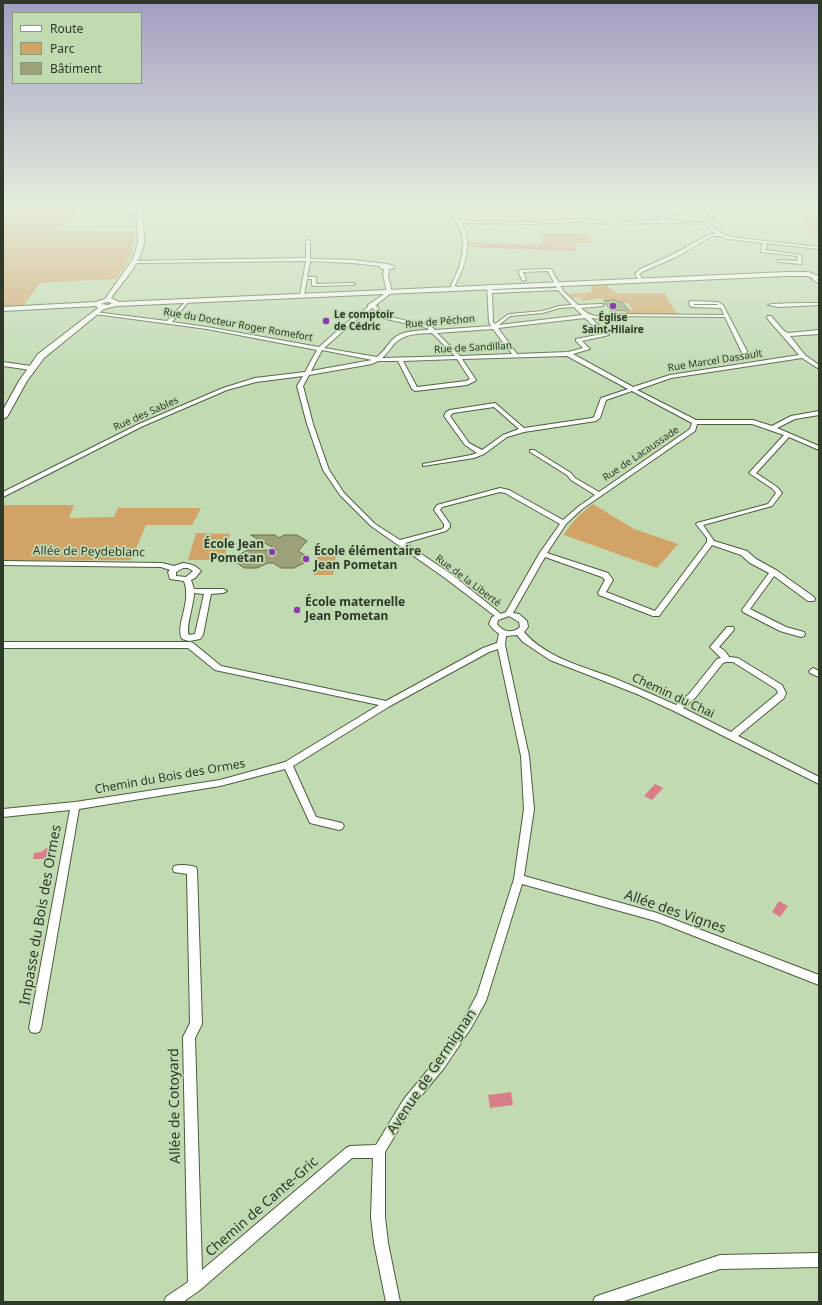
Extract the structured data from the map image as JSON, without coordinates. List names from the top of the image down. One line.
{"streets":{"street":["Rue de Péchon","Rue du Docteur Roger Romefort","Rue de Sandillan","Rue Marcel Dassault","Rue des Sables","Rue de Lacaussade","Allée de Peydeblanc","Rue de la Liberté","Chemin du Chai","Chemin du Bois des Ormes","Allée des Vignes","Impasse du Bois des Ormes","Avenue de Germignan","Allée de Cotoyard","Chemin de Cante-Gric"]},"crossings":[["Rue de Péchon","Rue du Docteur Roger Romefort"],["Rue de Péchon","Rue de Sandillan"],["Rue du Docteur Roger Romefort","Rue de Sandillan"],["Rue du Docteur Roger Romefort","Rue de la Liberté"],["Rue de Sandillan","Rue de Lacaussade"],["Rue Marcel Dassault","Rue de Lacaussade"],["Rue des Sables","Rue de la Liberté"],["Rue de Lacaussade","Rue de la Liberté"],["Rue de Lacaussade","Chemin du Chai"],["Rue de Lacaussade","Avenue de Germignan"],["Rue de la Liberté","Chemin du Chai"],["Rue de la Liberté","Avenue de Germignan"],["Chemin du Chai","Avenue de Germignan"],["Chemin du Bois des Ormes","Impasse du Bois des Ormes"],["Chemin du Bois des Ormes","Avenue de Germignan"],["Allée des Vignes","Avenue de Germignan"],["Avenue de Germignan","Chemin de Cante-Gric"],["Allée de Cotoyard","Chemin de Cante-Gric"]],"places":["Église Saint-Hilaire","Le comptoir de Cédric","École Jean Pometan","École élémentaire Jean Pometan","École maternelle Jean Pometan"],"legend":["Route","Parc","Bâtiment"]}
